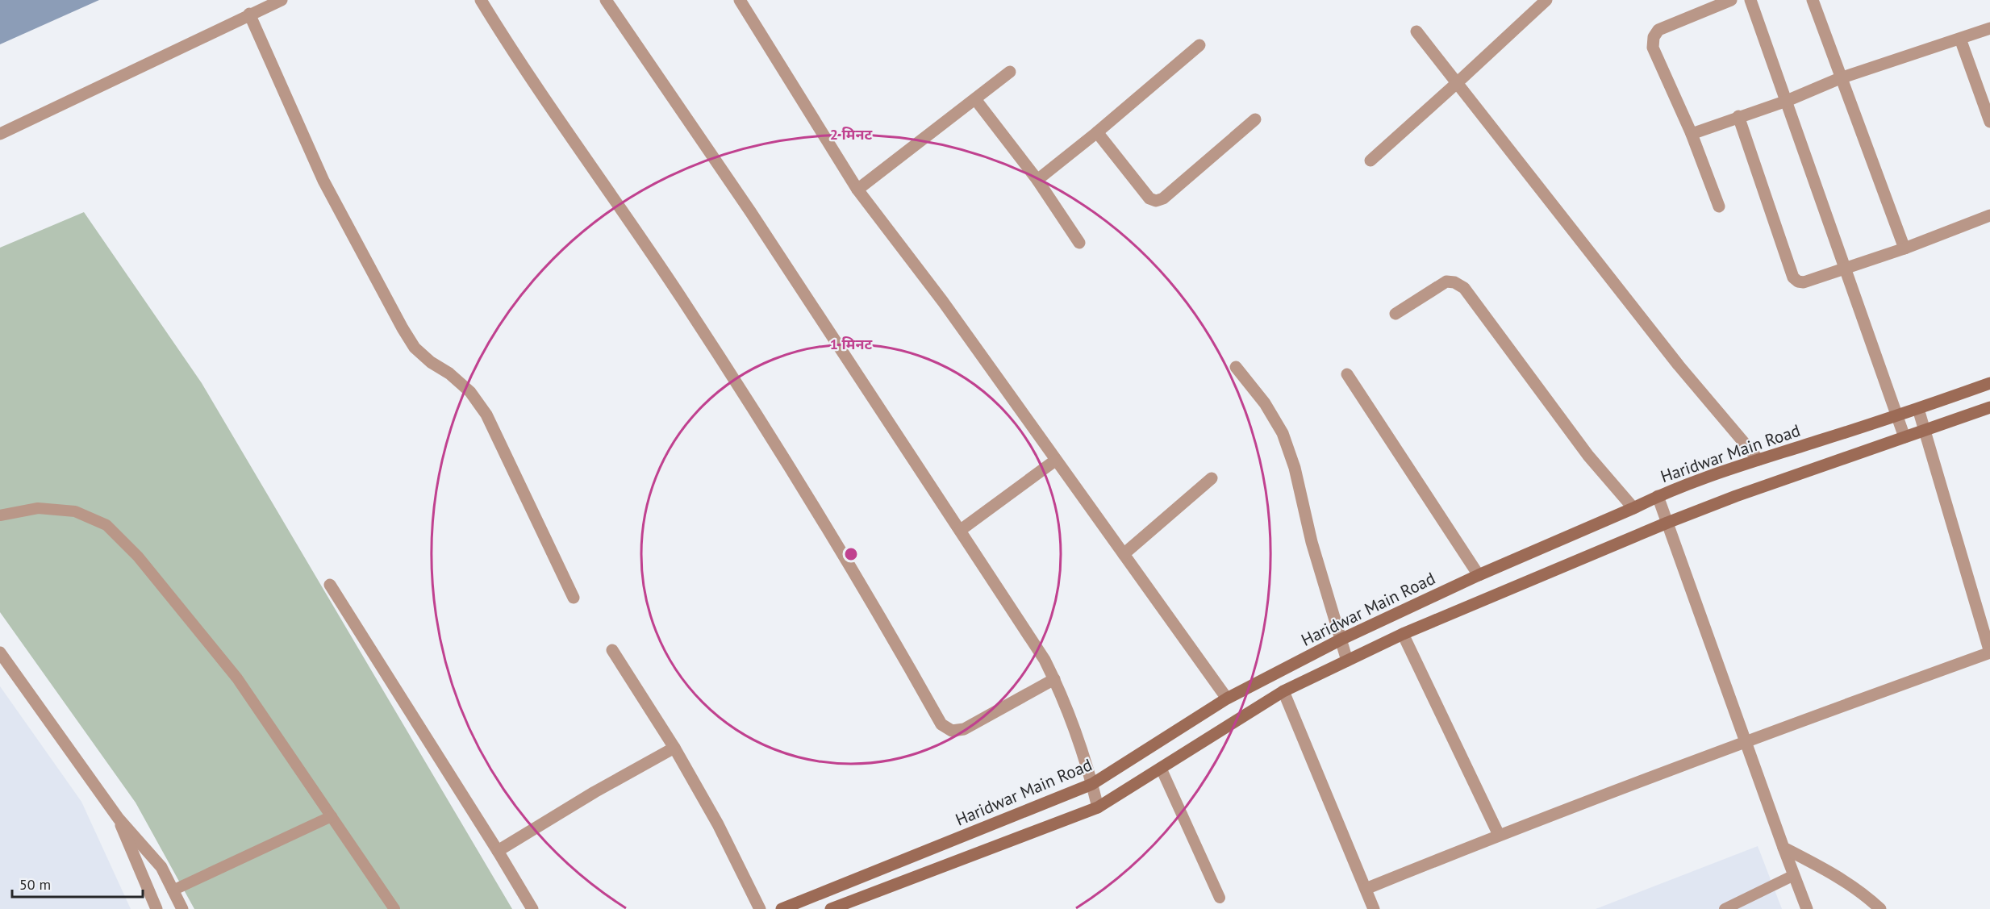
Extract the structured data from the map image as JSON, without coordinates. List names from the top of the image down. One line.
{"streets":{"main road":["Haridwar Main Road"]},"scale_bar":"50 m","rings":["2 मिनट","1 मिनट"]}
